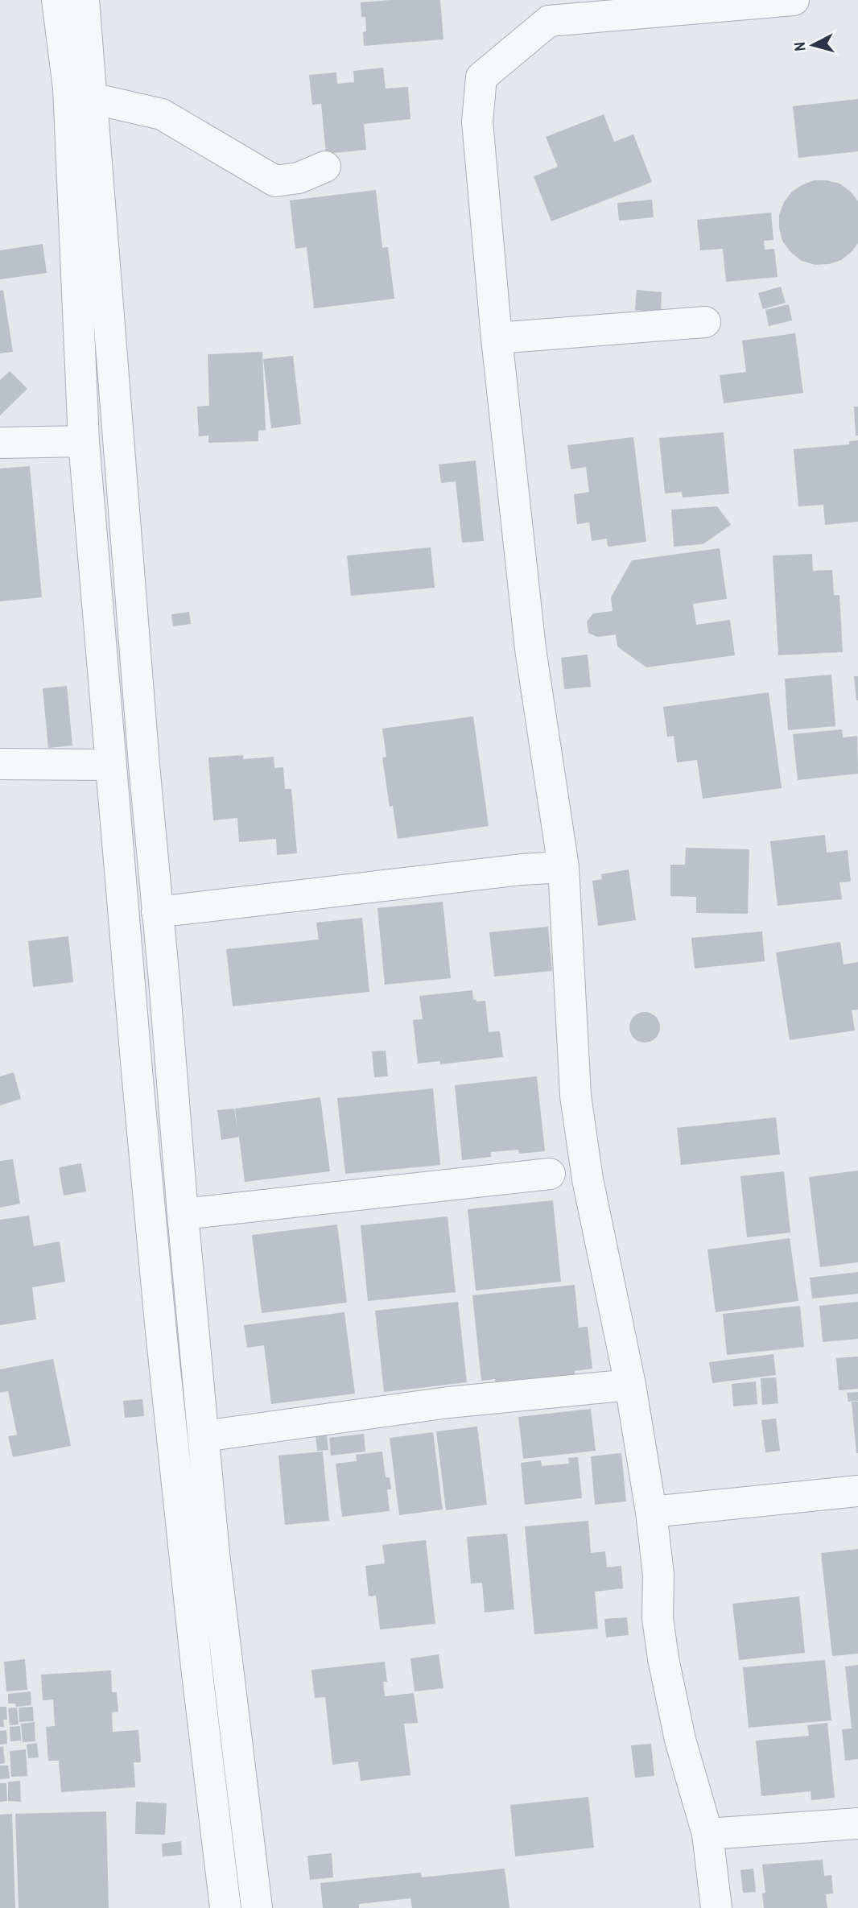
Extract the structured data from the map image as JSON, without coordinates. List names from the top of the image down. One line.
{"north":"left"}
